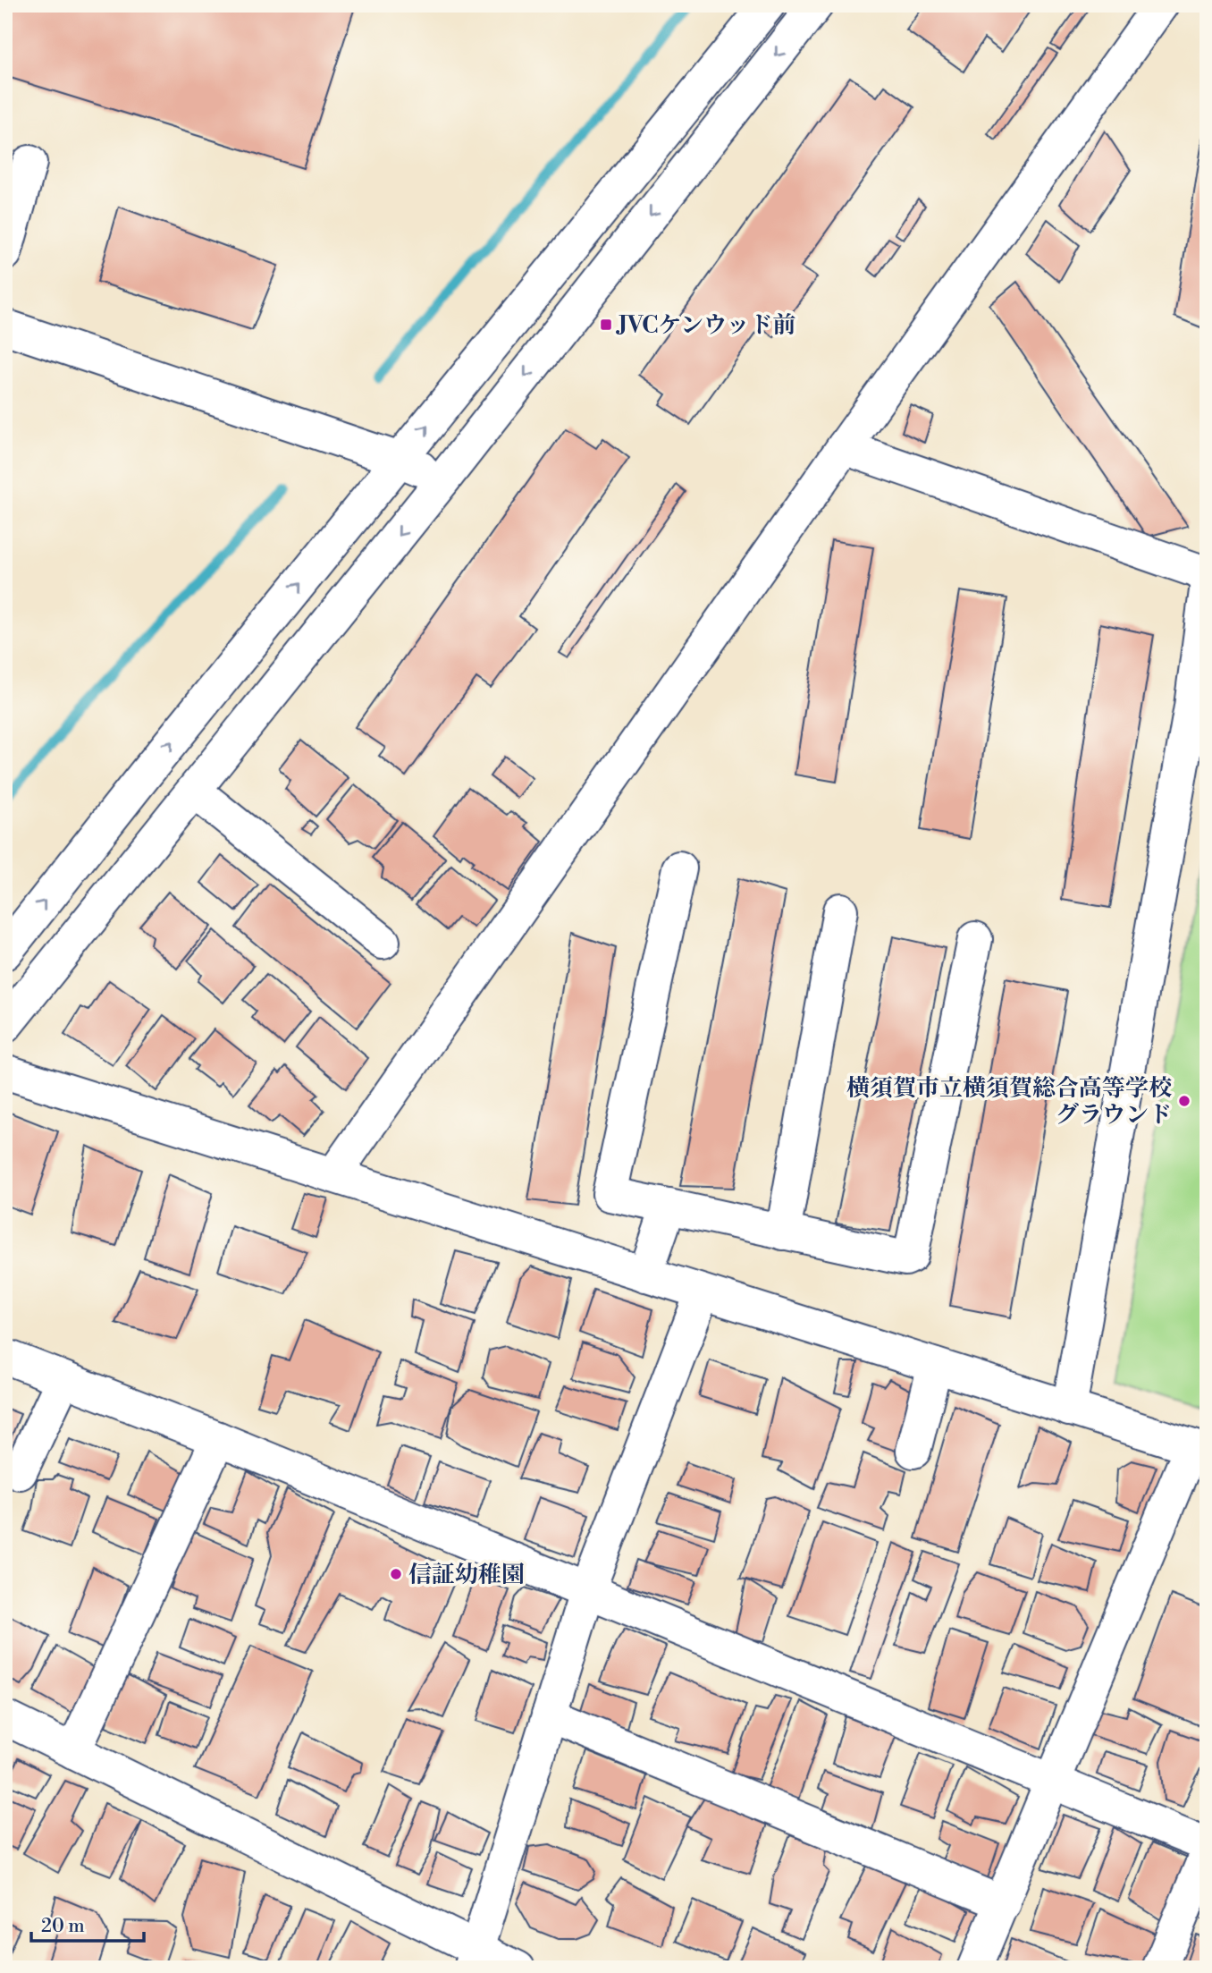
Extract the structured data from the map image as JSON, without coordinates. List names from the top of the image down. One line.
{"places":{"transit":["JVCケンウッド前"],"other":["横須賀市立横須賀総合高等学校 グラウンド","信証幼稚園"]},"scale_bar":"20 m"}
